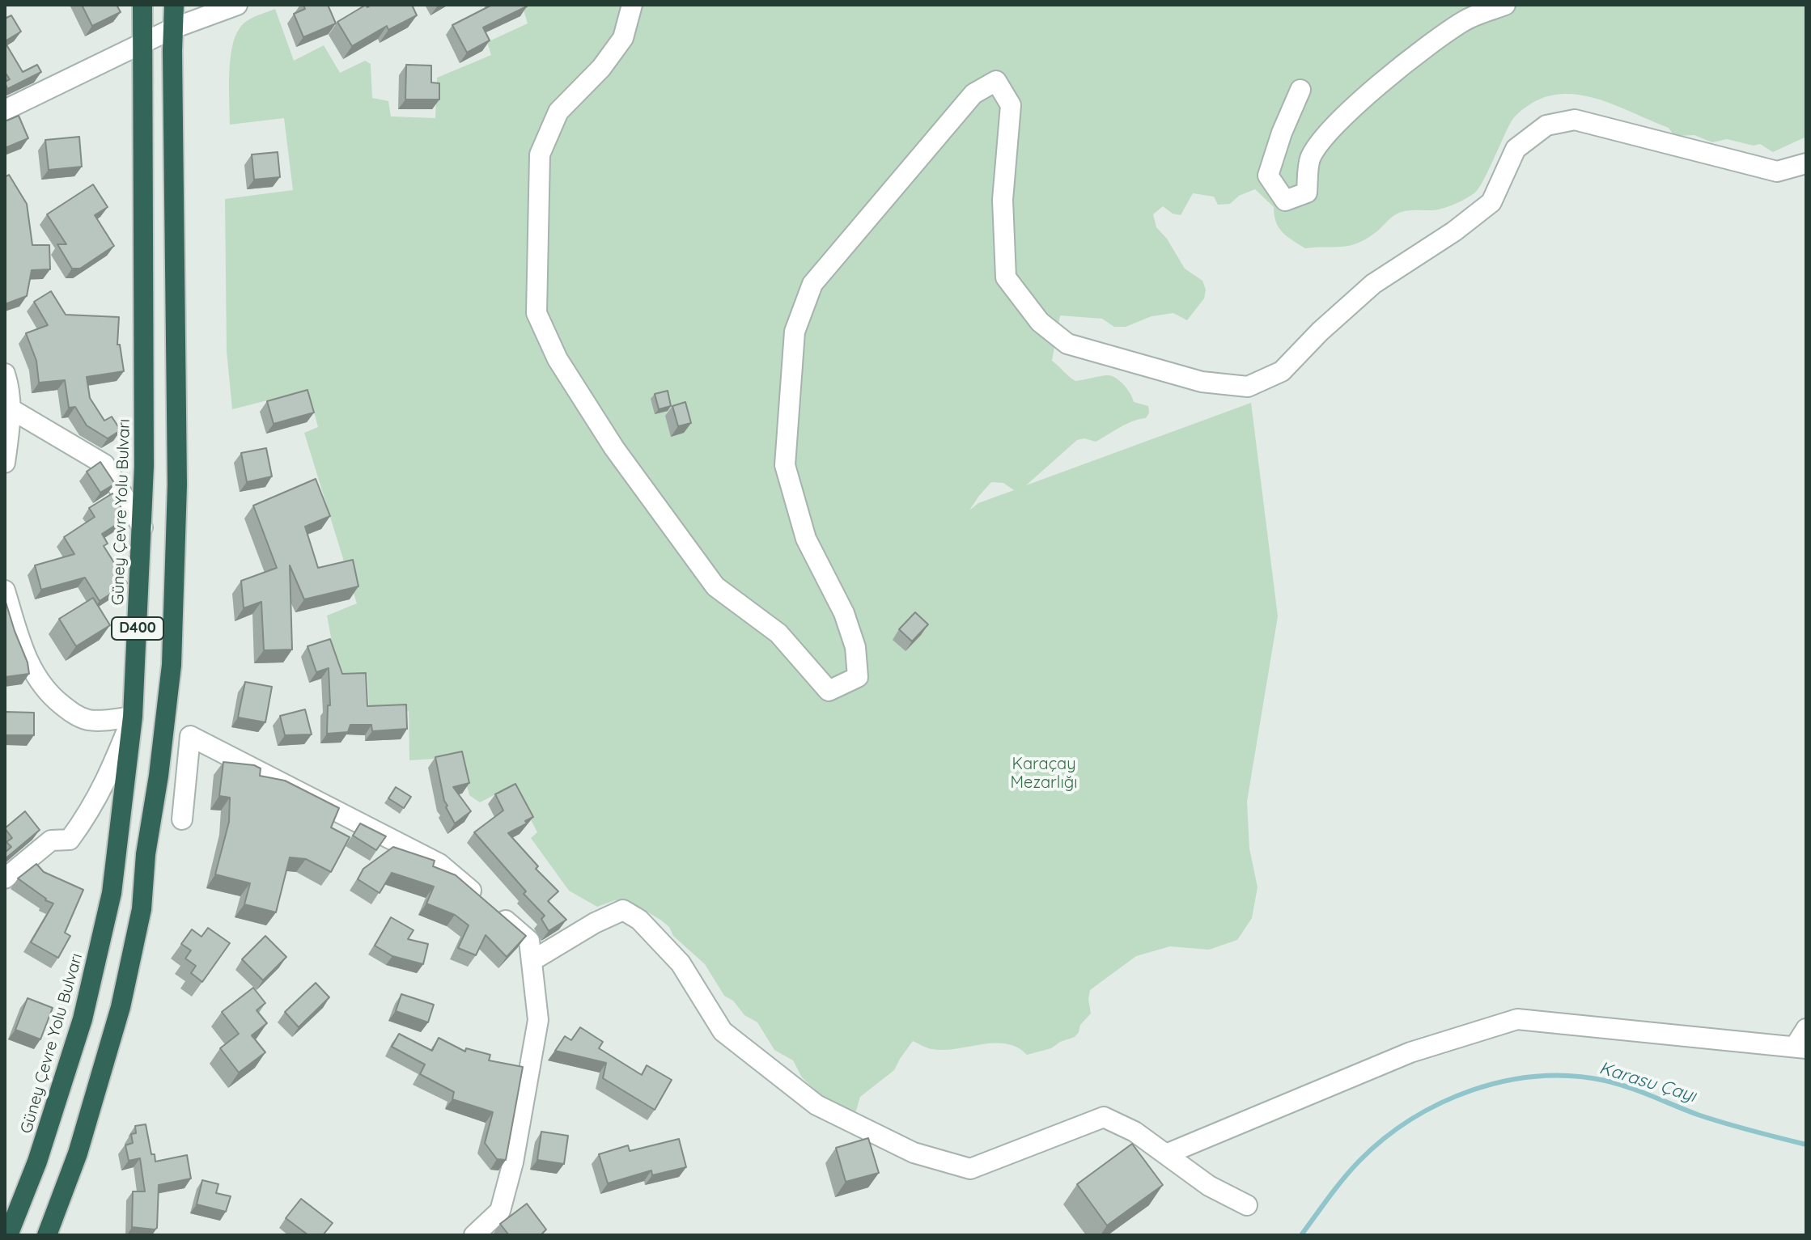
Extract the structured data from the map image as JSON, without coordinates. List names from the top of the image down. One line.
{"streets":{"highway":["Güney Çevre Yolu Bulvarı","D400"]},"water":["Karasu Çayı"],"parks":["Karaçay Mezarlığı"]}
